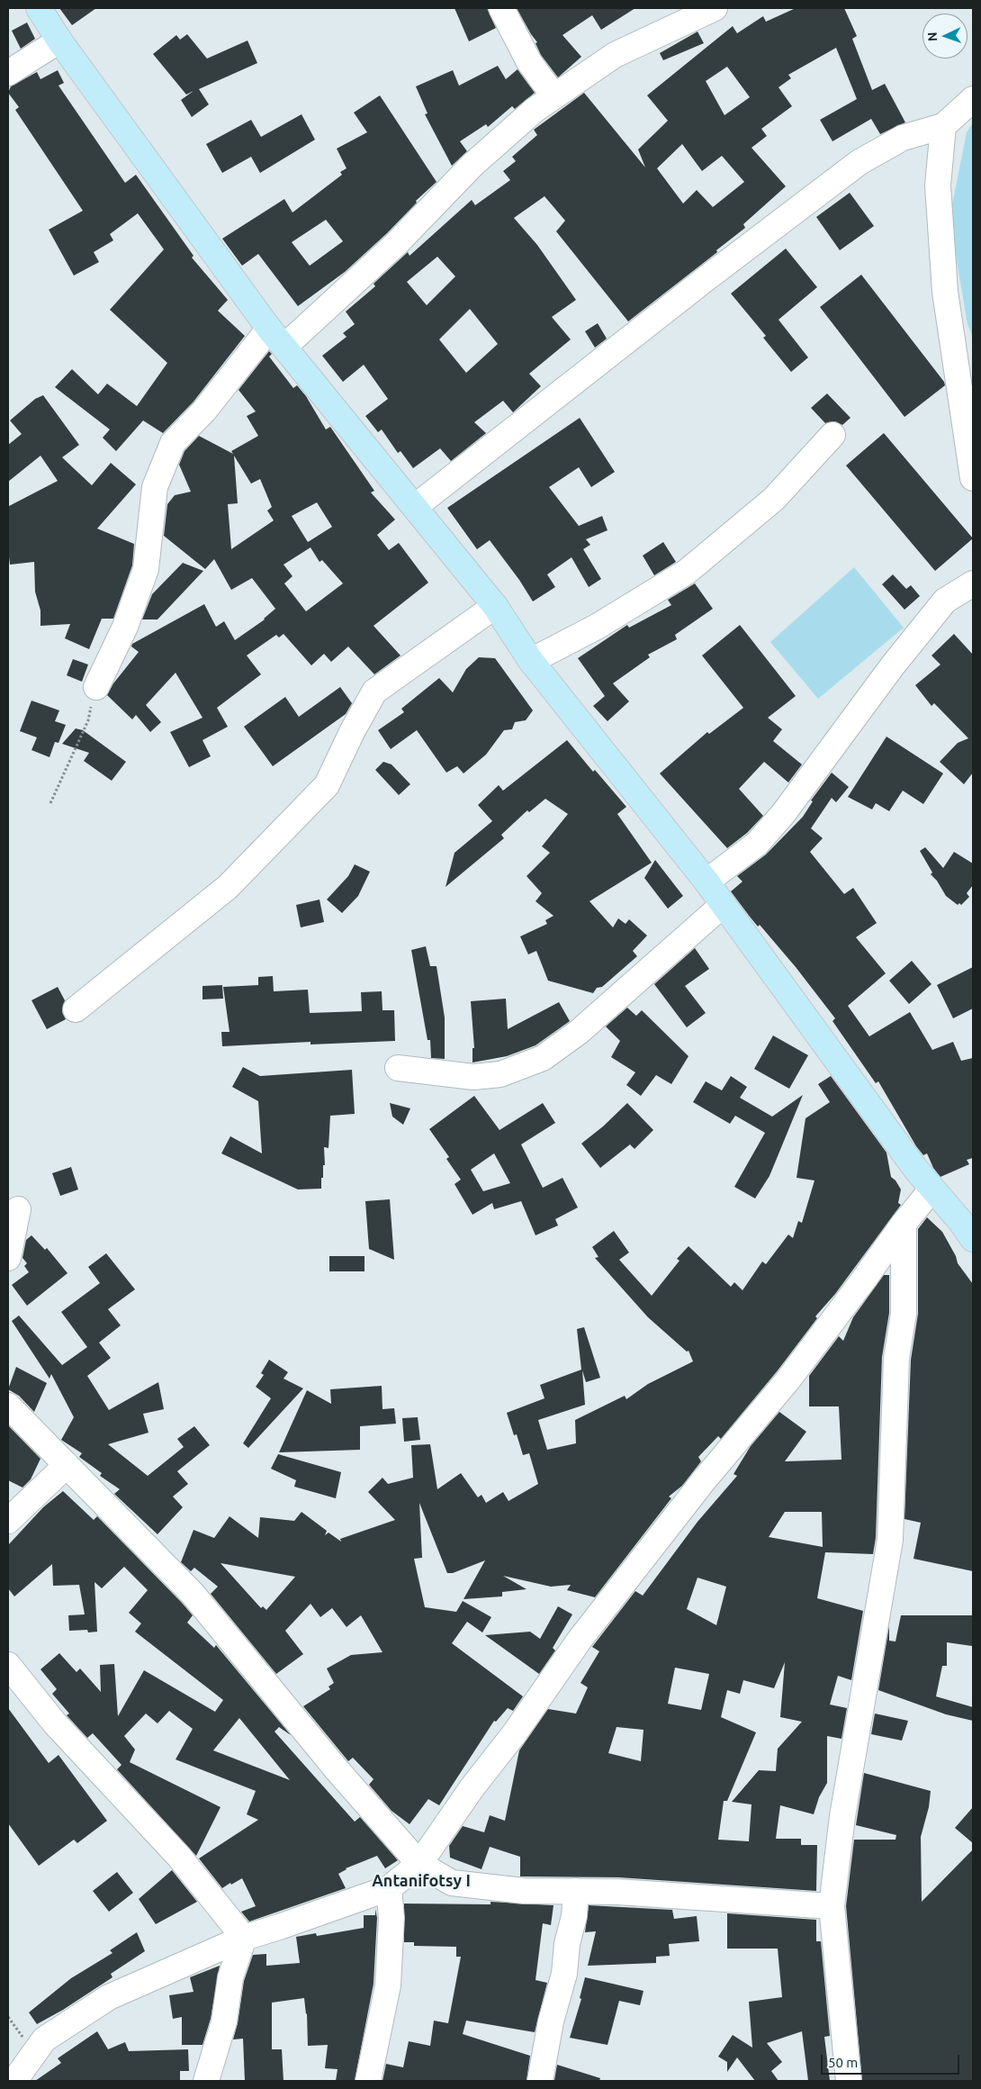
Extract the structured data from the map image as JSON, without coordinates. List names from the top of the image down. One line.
{"districts":["Antanifotsy I"],"scale_bar":"50 m","north":"left"}
